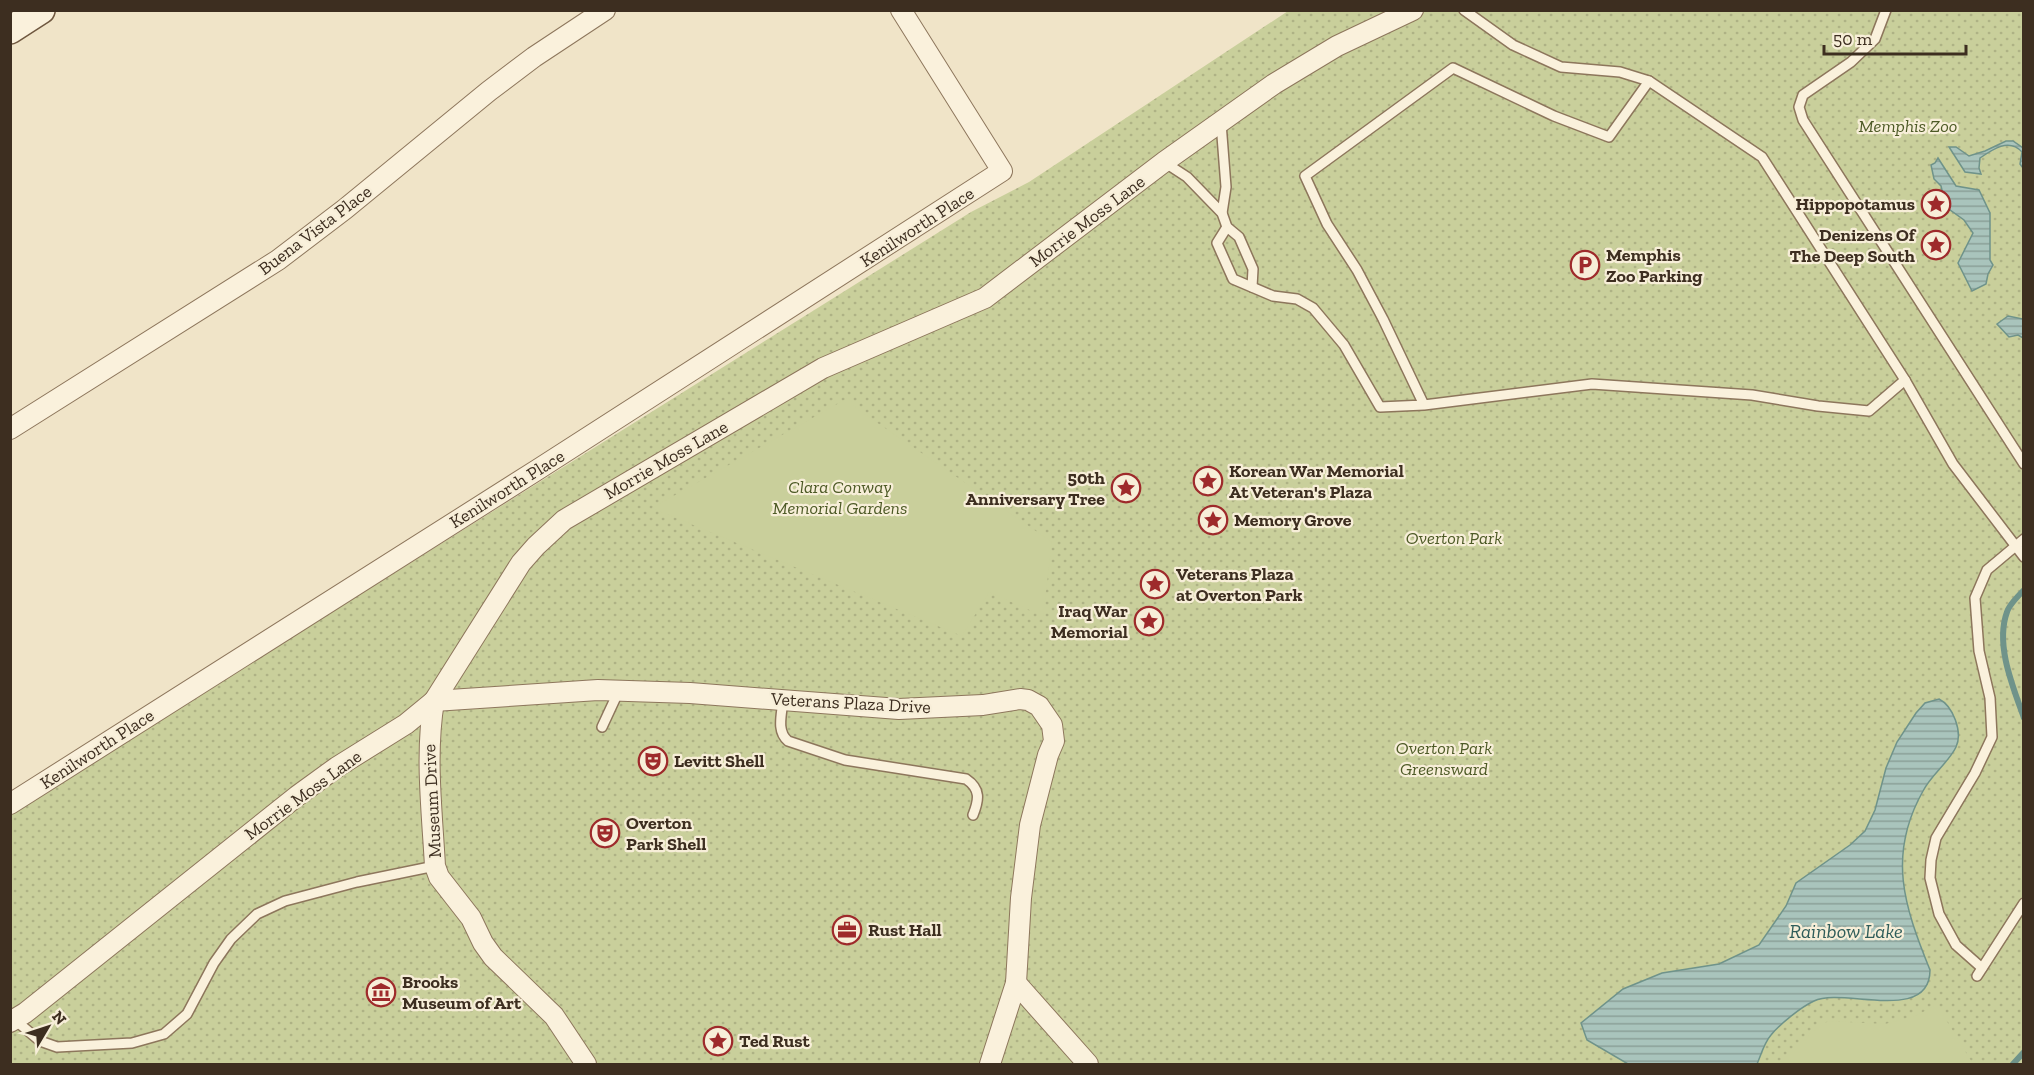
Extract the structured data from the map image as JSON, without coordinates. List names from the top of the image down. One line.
{"streets":{"street":["Morrie Moss Lane","Kenilworth Place","Buena Vista Place","Veterans Plaza Drive","Museum Drive"]},"crossings":[["Morrie Moss Lane","Veterans Plaza Drive"],["Morrie Moss Lane","Museum Drive"],["Veterans Plaza Drive","Museum Drive"]],"water":["Rainbow Lake"],"parks":["Memphis Zoo","Clara Conway Memorial Gardens","Overton Park","Overton Park Greensward"],"places":{"place":["Hippopotamus","Denizens Of The Deep South","Korean War Memorial At Veteran's Plaza","50th Anniversary Tree","Memory Grove","Veterans Plaza at Overton Park","Iraq War Memorial","Ted Rust"],"parking":["Memphis Zoo Parking"],"theatre":["Levitt Shell","Overton Park Shell"],"office":["Rust Hall"],"museum":["Brooks Museum of Art"]},"scale_bar":"50 m","north":"top right"}
